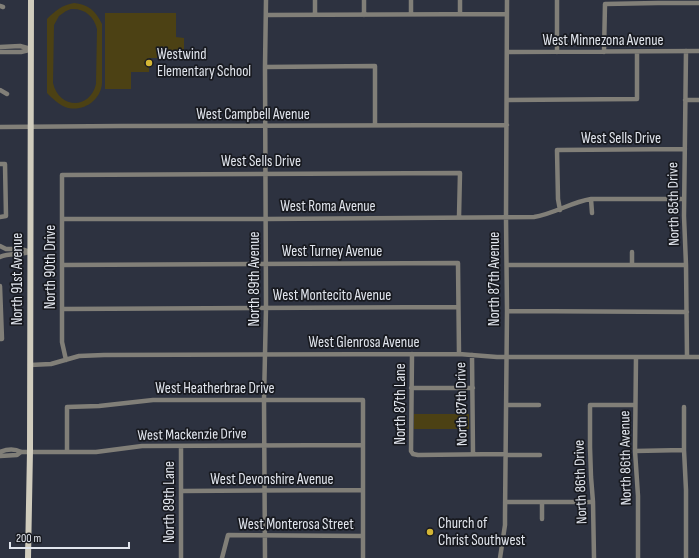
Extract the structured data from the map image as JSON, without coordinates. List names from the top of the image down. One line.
{"streets":{"main road":["North 91st Avenue"],"street":["West Minnezona Avenue","West Campbell Avenue","West Sells Drive","North 85th Drive","West Roma Avenue","West Turney Avenue","North 90th Drive","North 89th Avenue","North 87th Avenue","West Montecito Avenue","West Glenrosa Avenue","West Heatherbrae Drive","North 87th Lane","North 87th Drive","West Mackenzie Drive","North 86th Avenue","West Devonshire Avenue","North 86th Drive","North 89th Lane","West Monterosa Street"]},"crossings":[["West Minnezona Avenue","North 85th Drive"],["West Minnezona Avenue","North 87th Avenue"],["West Campbell Avenue","North 91st Avenue"],["West Campbell Avenue","North 89th Avenue"],["West Campbell Avenue","North 87th Avenue"],["West Sells Drive","North 85th Drive"],["West Sells Drive","West Roma Avenue"],["West Sells Drive","North 90th Drive"],["West Sells Drive","North 89th Avenue"],["North 85th Drive","West Roma Avenue"],["North 85th Drive","West Glenrosa Avenue"],["West Roma Avenue","North 90th Drive"],["West Roma Avenue","North 89th Avenue"],["West Roma Avenue","North 87th Avenue"],["West Turney Avenue","North 90th Drive"],["West Turney Avenue","North 89th Avenue"],["West Turney Avenue","North 87th Drive"],["North 90th Drive","West Montecito Avenue"],["North 90th Drive","West Glenrosa Avenue"],["North 91st Avenue","West Glenrosa Avenue"],["North 91st Avenue","West Mackenzie Drive"],["North 89th Avenue","West Montecito Avenue"],["North 89th Avenue","West Glenrosa Avenue"],["North 89th Avenue","West Heatherbrae Drive"],["North 89th Avenue","West Mackenzie Drive"],["North 89th Avenue","West Devonshire Avenue"],["North 89th Avenue","West Monterosa Street"],["North 87th Avenue","West Glenrosa Avenue"],["West Montecito Avenue","North 87th Drive"],["West Glenrosa Avenue","North 87th Lane"],["West Glenrosa Avenue","North 87th Drive"],["West Glenrosa Avenue","North 86th Avenue"],["West Heatherbrae Drive","West Mackenzie Drive"],["North 87th Lane","North 87th Drive"],["West Mackenzie Drive","North 89th Lane"],["North 86th Avenue","North 86th Drive"],["West Devonshire Avenue","North 89th Lane"]],"places":["Westwind Elementary School","Church of Christ Southwest"],"scale_bar":"200 m"}
